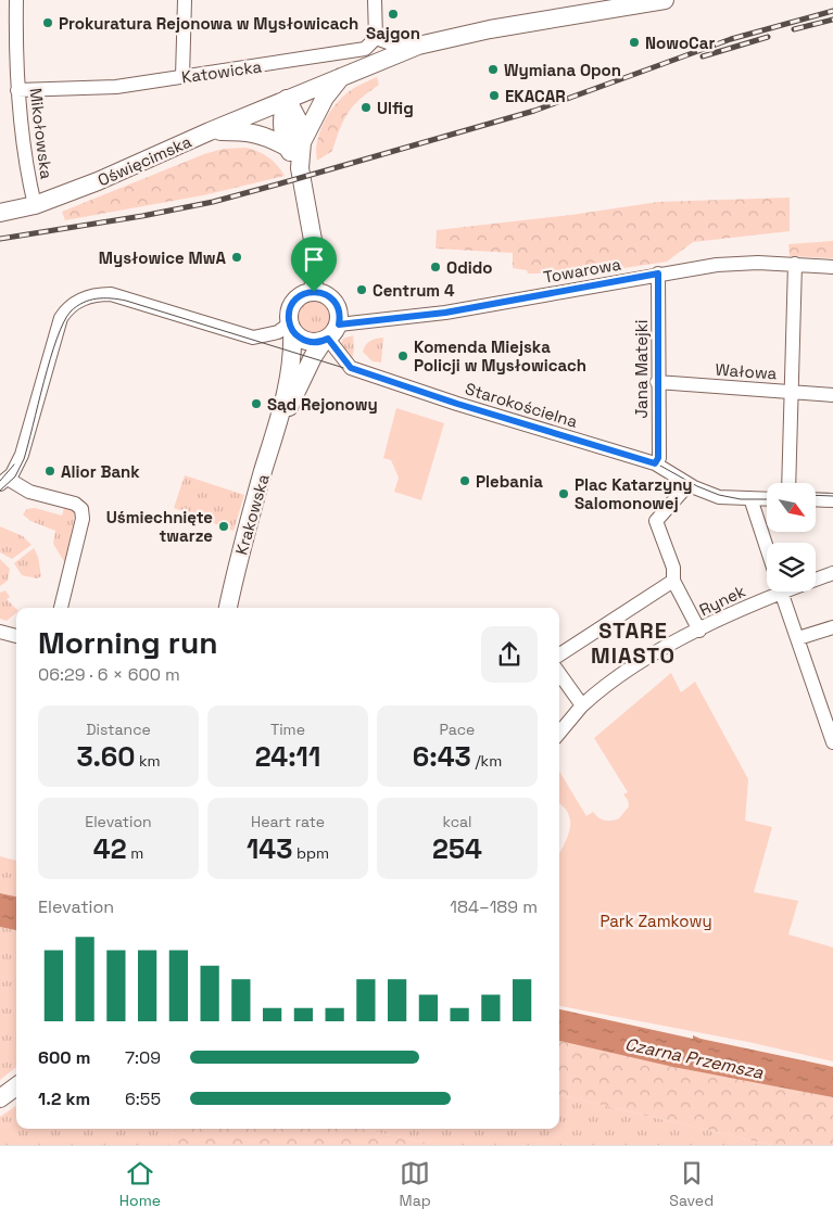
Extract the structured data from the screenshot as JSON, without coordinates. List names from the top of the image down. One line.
{"streets":{"main road":["Oświęcimska","Krakowska"],"street":["Katowicka","Mikołowska","Towarowa","Jana Matejki","Wałowa","Starokościelna","Rynek"]},"crossings":[["Katowicka","Mikołowska"],["Mikołowska","Oświęcimska"],["Towarowa","Jana Matejki"],["Towarowa","Starokościelna"],["Towarowa","Krakowska"],["Jana Matejki","Wałowa"],["Jana Matejki","Starokościelna"],["Starokościelna","Krakowska"]],"districts":["STARE MIASTO"],"water":["Czarna Przemsza"],"parks":["Park Zamkowy"],"places":["Sajgon","Prokuratura Rejonowa w Mysłowicach","NowoCar","Wymiana Opon","EKACAR","Ulfig","Mysłowice MwA","Odido","Centrum 4","Komenda Miejska Policji w Mysłowicach","Sąd Rejonowy","Alior Bank","Plebania","Plac Katarzyny Salomonowej","Uśmiechnięte twarze"],"north":"bottom right","page":{"heading":["Morning run","06:29 · 6 × 600 m"],"stats":[["Distance","3.60 km"],["Time","24:11"],["Pace","6:43 /km"],["Elevation","42 m"],["Heart rate","143 bpm"],["kcal","254"]],"chart":["Elevation","184–189 m"],"list":[{"name":"600 m","note":"7:09"},{"name":"1.2 km","note":"6:55"}],"tabs":["Home","Map","Saved"]}}
